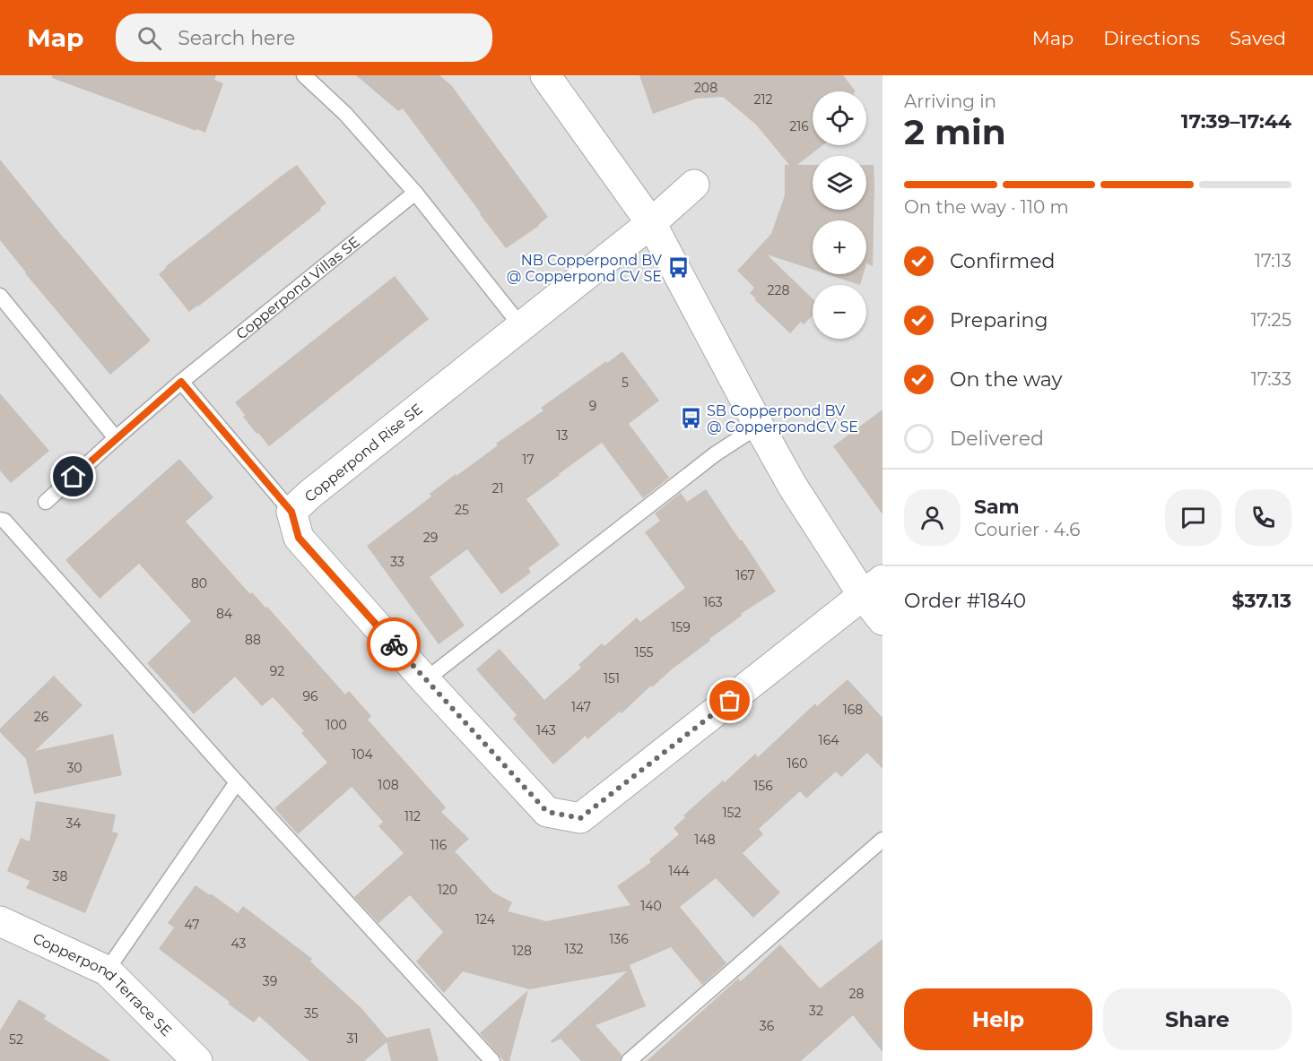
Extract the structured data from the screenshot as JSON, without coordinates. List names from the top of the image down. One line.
{"streets":{"street":["Copperpond Rise SE","Copperpond Terrace SE"],"lane":["Copperpond Villas SE"]},"places":{"bus stop":["NB Copperpond BV @ Copperpond CV SE","SB Copperpond BV @ CopperpondCV SE"]},"house_numbers":["208","212","216","228","5","9","13","17","21","25","29","33","167","80","163","84","159","88","155","92","151","96","147","168","26","100","143","164","104","160","30","108","156","152","112","34","148","116","144","38","120","140","124","47","136","43","132","128","39","28","32","35","36","31","52"],"page":{"header":"Map","search":"Search here","nav":["Map","Directions","Saved"],"heading":["2 min","Arriving in","17:39–17:44"],"panel":["Sam","Courier · 4.6","Order #1840","$37.13"],"map_buttons":["+","−"],"bar":"On the way · 110 m","list":[["Confirmed","17:13"],["Preparing","17:25"],["On the way","17:33"],"Delivered"],"buttons":["Help","Share"]}}
